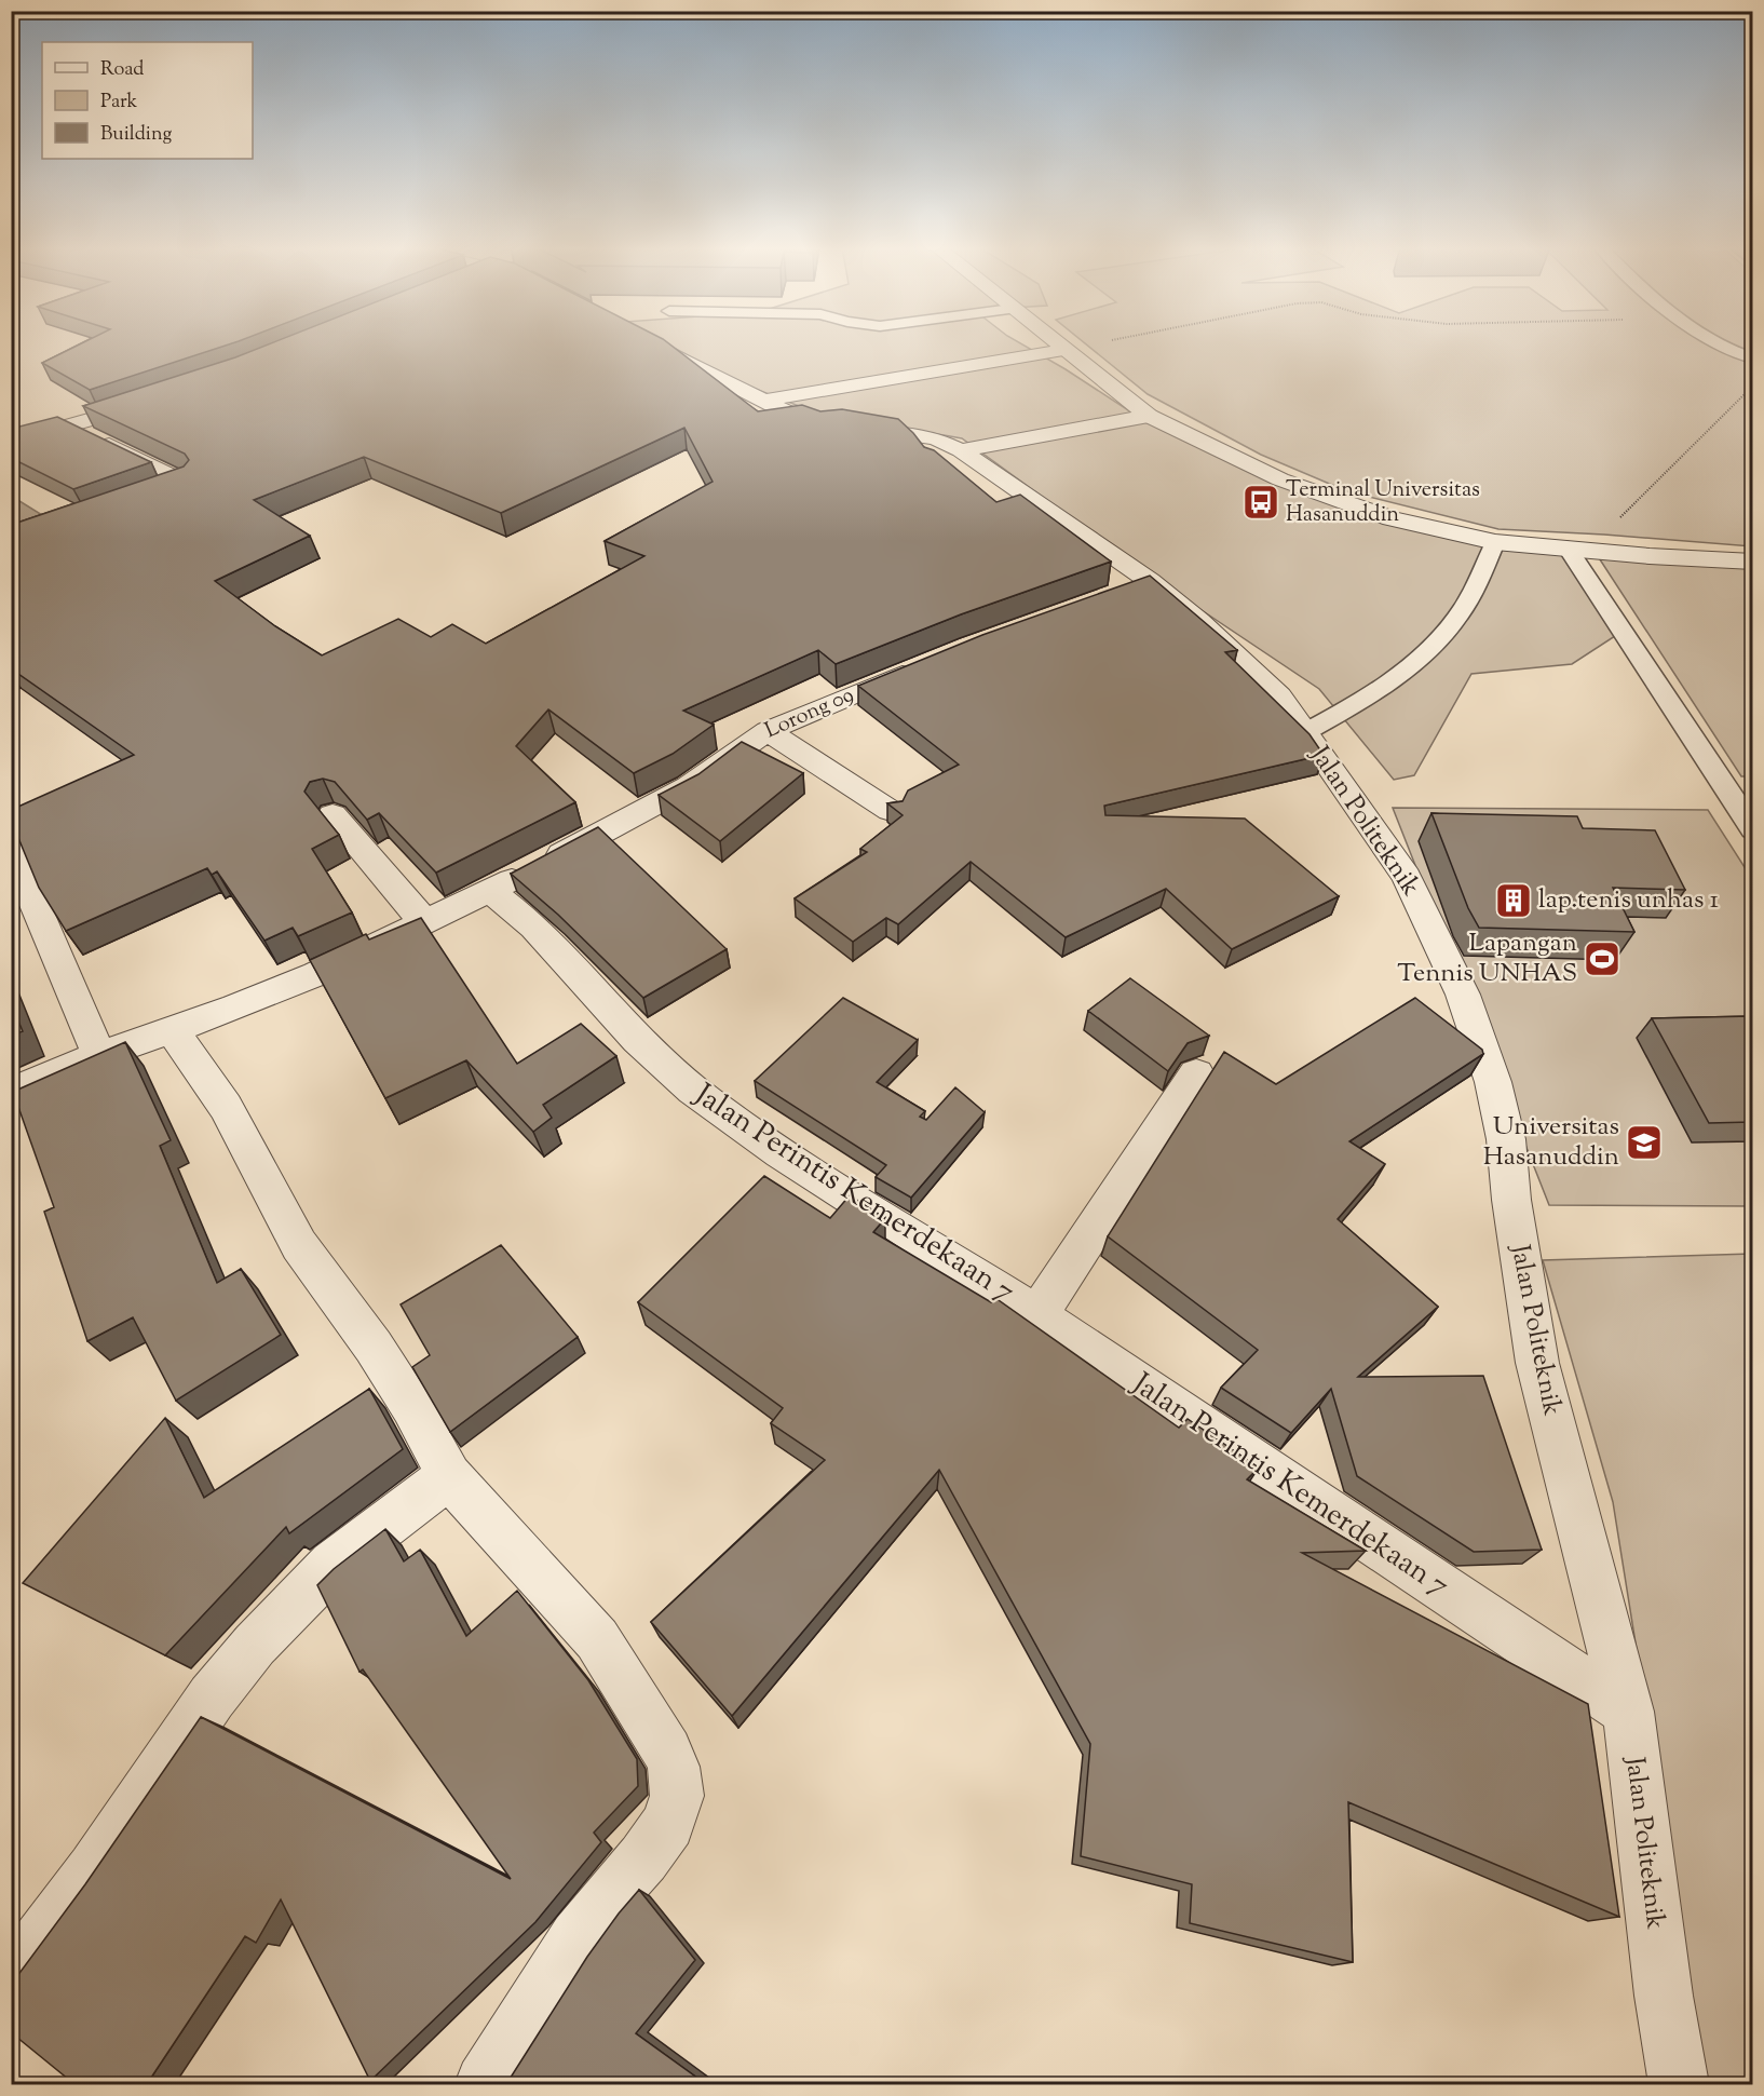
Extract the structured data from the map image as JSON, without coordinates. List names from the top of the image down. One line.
{"streets":{"street":["Lorong 09","Jalan Politeknik","Jalan Perintis Kemerdekaan 7"]},"crossings":[["Lorong 09","Jalan Perintis Kemerdekaan 7"],["Jalan Politeknik","Jalan Perintis Kemerdekaan 7"]],"places":{"bus stop":["Terminal Universitas Hasanuddin"],"building":["lap.tenis unhas 1"],"sports":["Lapangan Tennis UNHAS"],"school or university":["Universitas Hasanuddin"]},"legend":["Road","Park","Building"]}
